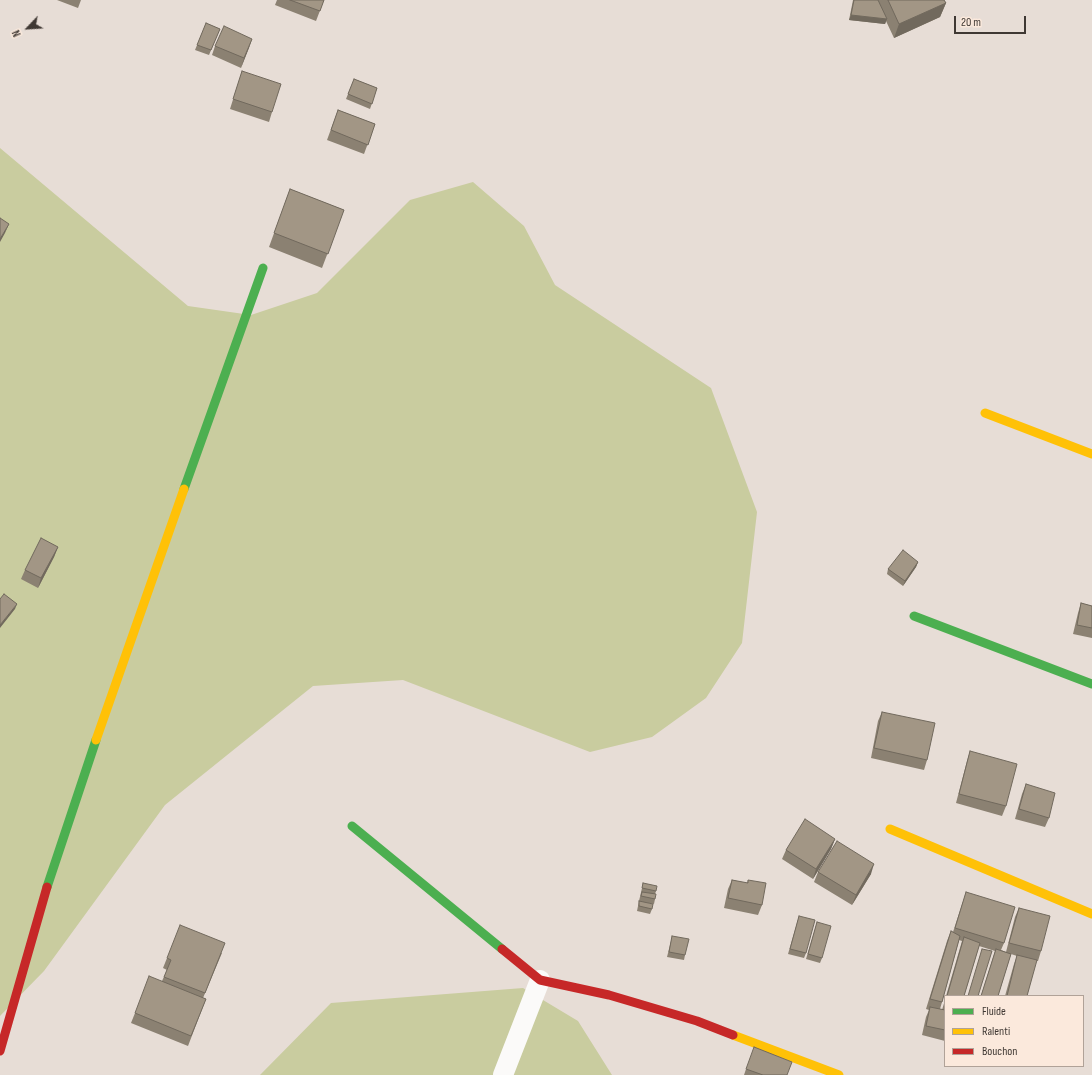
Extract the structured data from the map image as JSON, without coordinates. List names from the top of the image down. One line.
{"legend":["Fluide","Ralenti","Bouchon"],"scale_bar":"20 m","north":"bottom left"}
